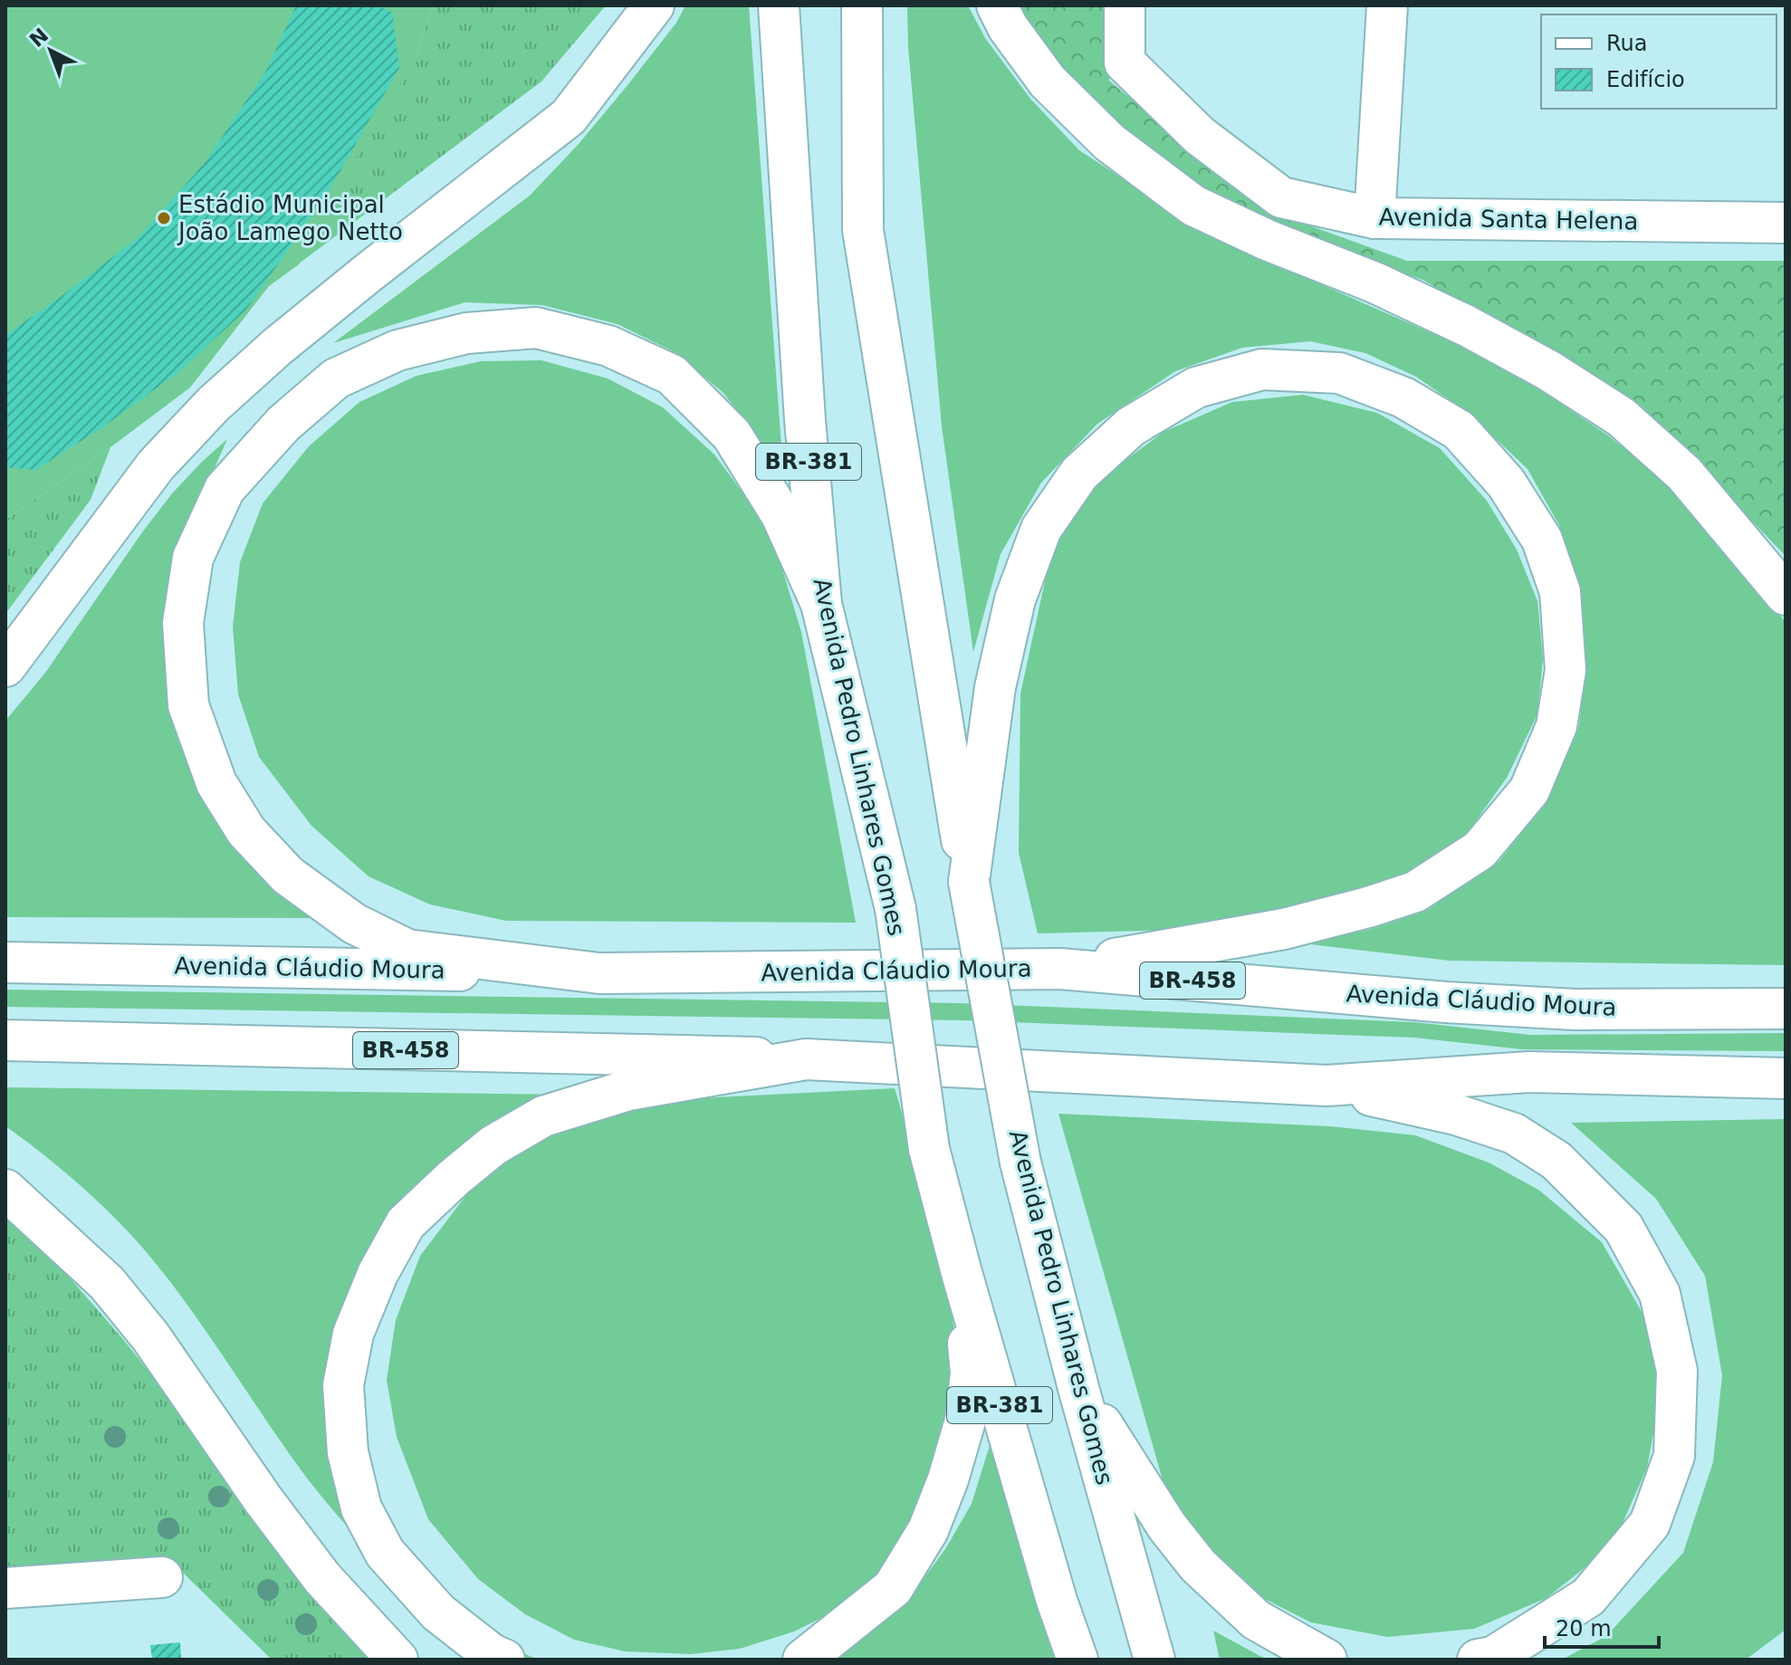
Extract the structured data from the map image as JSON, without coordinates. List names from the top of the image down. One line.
{"streets":{"main road":["Avenida Santa Helena","BR-381","Avenida Pedro Linhares Gomes","Avenida Cláudio Moura","BR-458"]},"places":["Estádio Municipal João Lamego Netto"],"legend":["Rua","Edifício"],"scale_bar":"20 m","north":"top left"}
